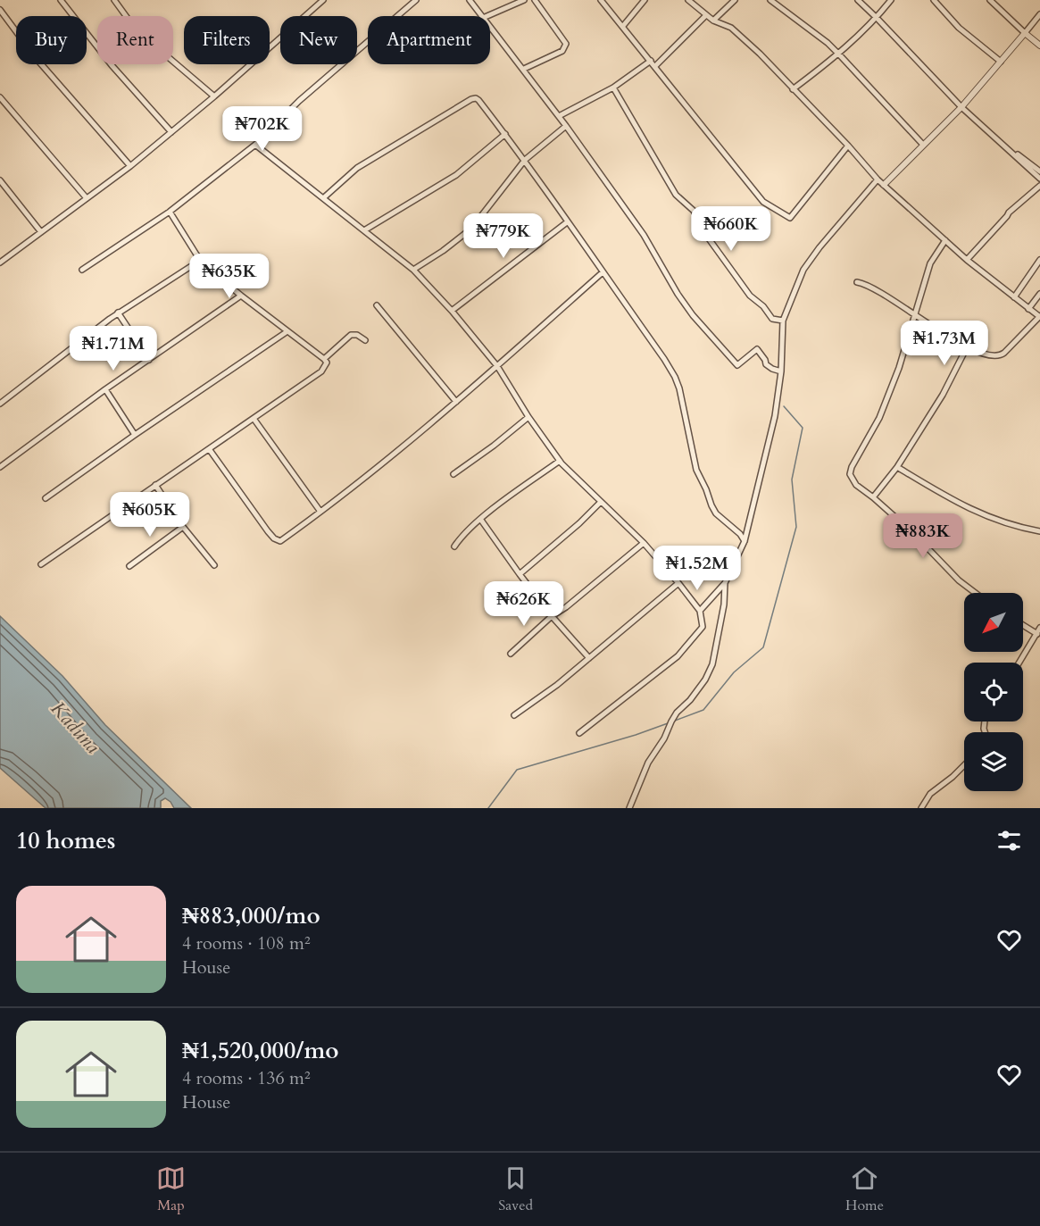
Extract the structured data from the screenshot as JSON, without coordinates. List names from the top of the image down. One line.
{"water":["Kaduna"],"north":"bottom left","page":{"chip":["Buy","Rent","Filters","New","Apartment"],"price":["₦702K","₦660K","₦779K","₦635K","₦1.73M","₦1.71M","₦605K","₦883K","₦1.52M","₦626K"],"heading":"10 homes","list":[{"name":"₦883,000/mo","note":"4 rooms · 108 m² · House"},{"name":"₦1,520,000/mo","note":"4 rooms · 136 m² · House"}],"tabs":["Map","Saved","Home"]}}
